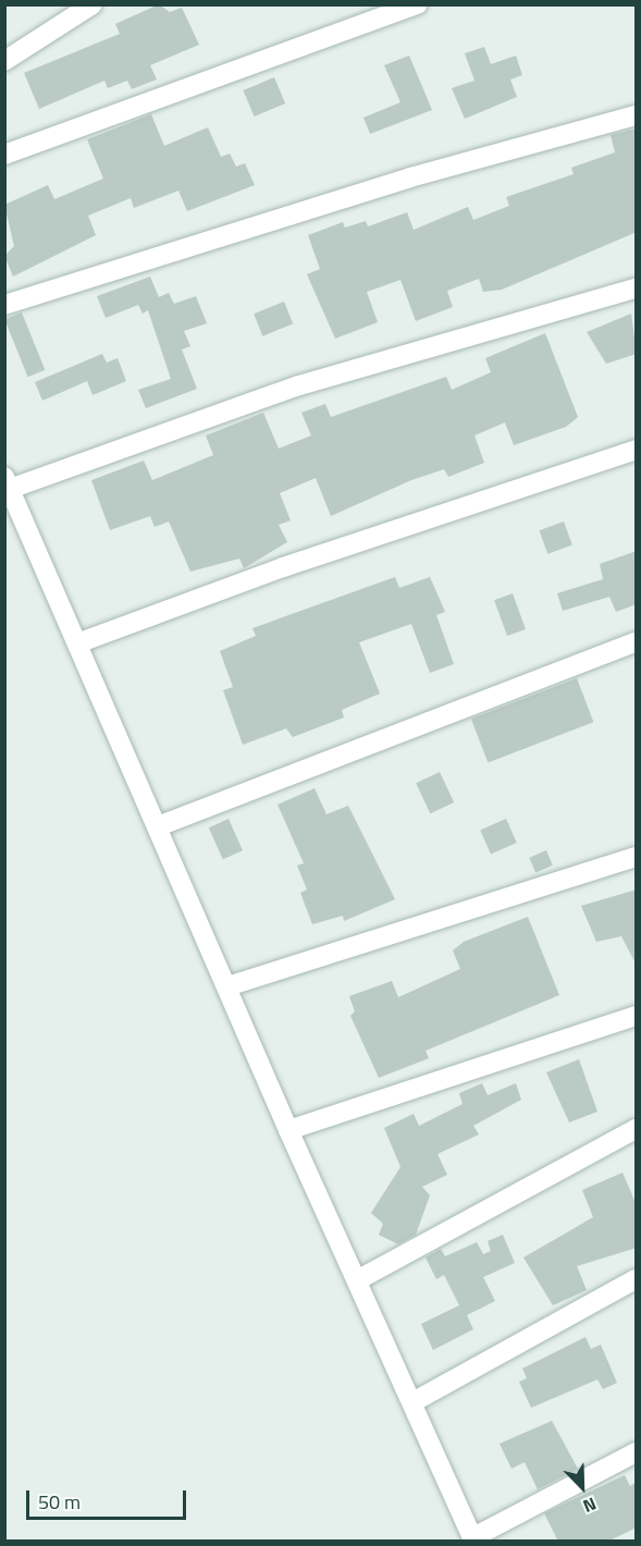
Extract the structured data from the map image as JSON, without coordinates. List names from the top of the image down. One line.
{"scale_bar":"50 m","north":"bottom right"}
